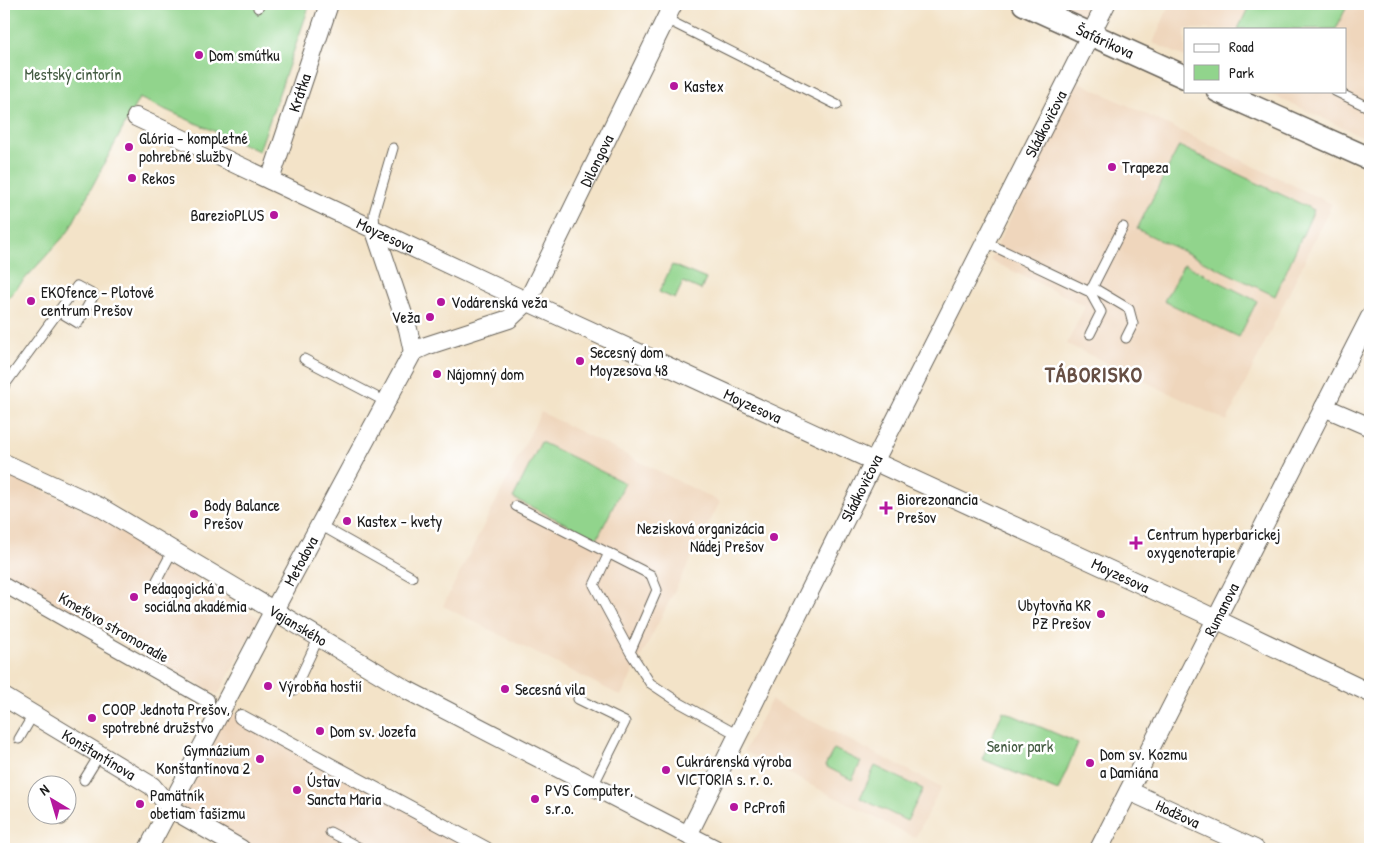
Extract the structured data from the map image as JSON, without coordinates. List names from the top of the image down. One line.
{"streets":{"street":["Šafárikova","Krátka","Sládkovičova","Dilongova","Moyzesova","Metodova","Rumanova","Vajanského","Kmeťovo stromoradie","Konštantínova","Hodžova"]},"crossings":[["Šafárikova","Sládkovičova"],["Krátka","Moyzesova"],["Sládkovičova","Moyzesova"],["Sládkovičova","Vajanského"],["Dilongova","Moyzesova"],["Dilongova","Metodova"],["Moyzesova","Rumanova"],["Metodova","Vajanského"],["Metodova","Konštantínova"],["Rumanova","Hodžova"]],"districts":["TÁBORISKO"],"parks":["Mestský cintorín","Senior park"],"places":{"other":["Dom smútku","Kastex","Glória - kompletné pohrebné služby","Trapeza","Rekos","BarezioPLUS","EKOfence - Plotové centrum Prešov","Vodárenská veža","Veža","Secesný dom Moyzesova 48","Nájomný dom","Body Balance Prešov","Kastex - kvety","Nezisková organizácia Nádej Prešov","Pedagogická a sociálna akadémia","Ubytovňa KR PZ Prešov","Výrobňa hostií","Secesná vila","COOP Jednota Prešov, spotrebné družstvo","Dom sv. Jozefa","Gymnázium Konštantínova 2","Dom sv. Kozmu a Damiána","Cukrárenská výroba VICTORIA s. r. o.","Ústav Sancta Maria","PVS Computer, s.r.o.","Pamätník obetiam fašizmu","PcProfi"],"health":["Biorezonancia Prešov","Centrum hyperbarickej oxygenoterapie"]},"legend":["Road","Park"],"north":"top left"}
